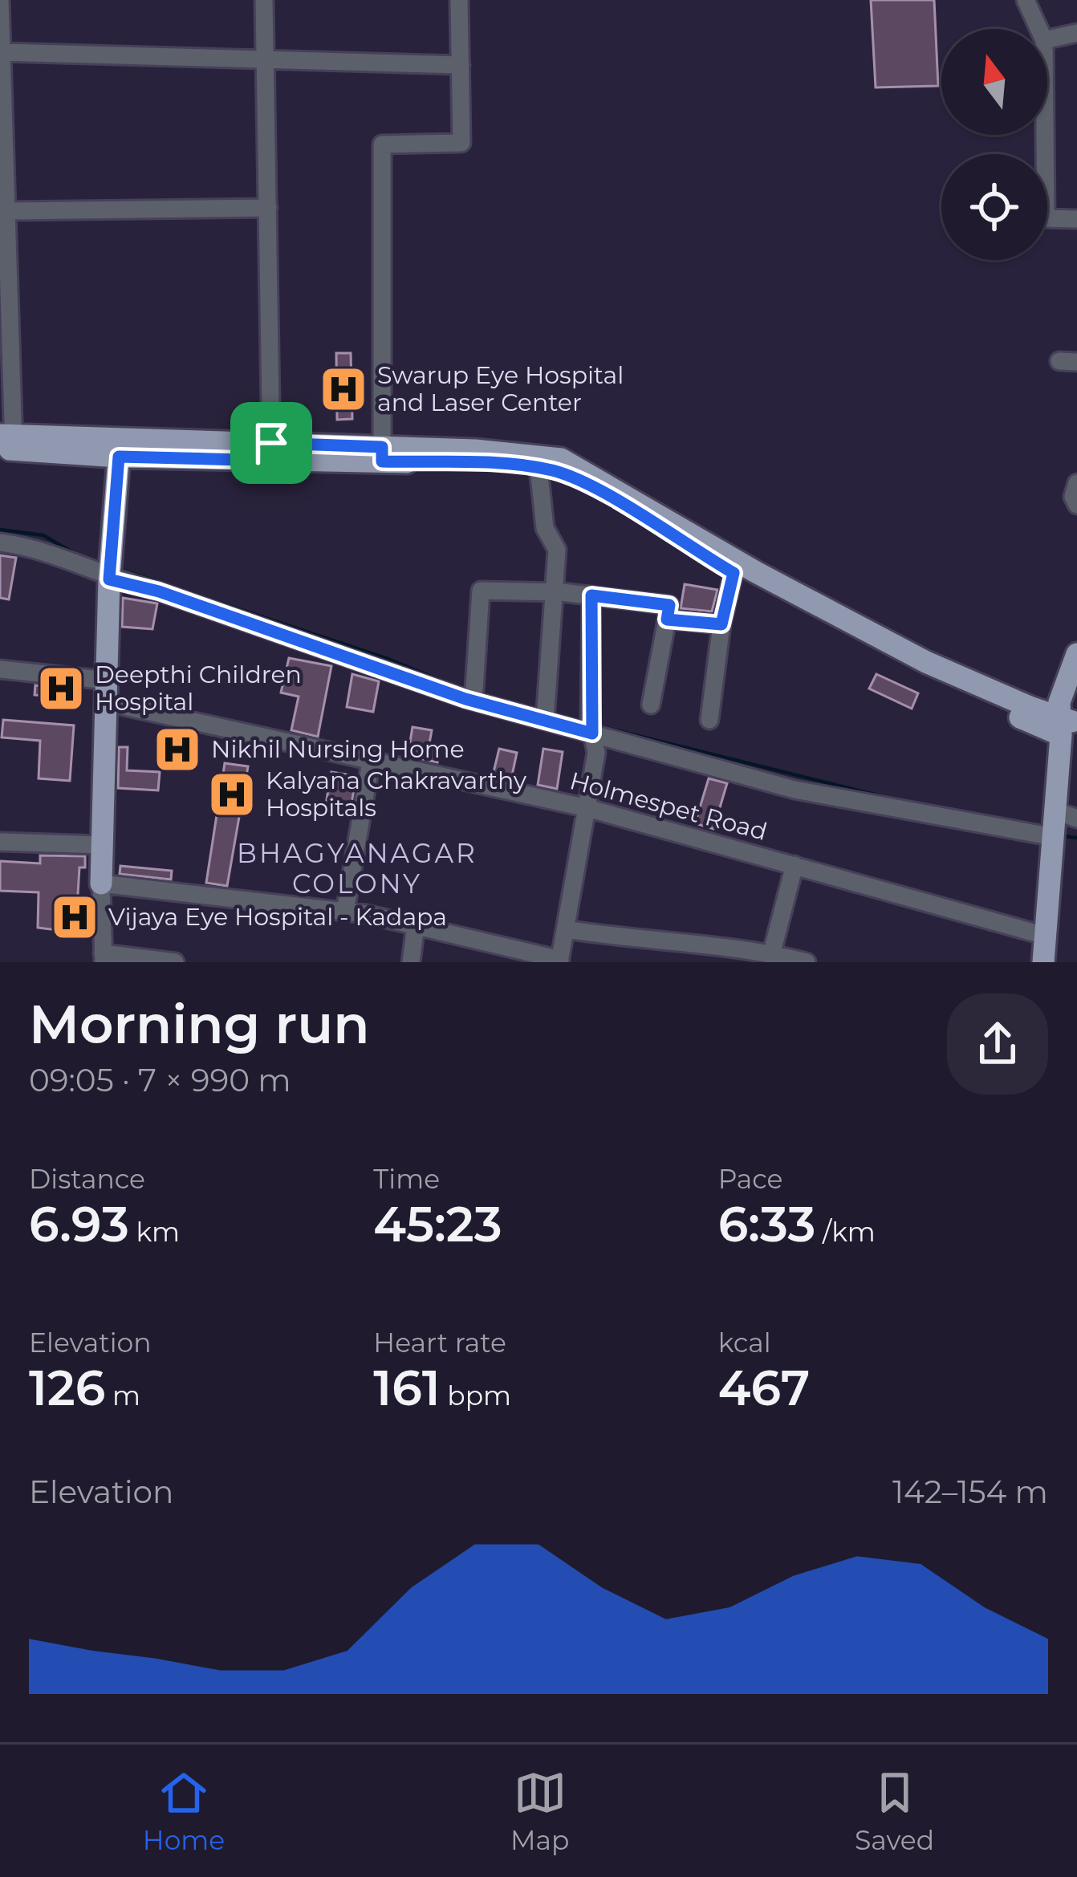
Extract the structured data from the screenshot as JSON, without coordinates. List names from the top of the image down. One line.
{"streets":{"street":["Holmespet Road"]},"districts":["BHAGYANAGAR COLONY"],"places":{"hospital":["Swarup Eye Hospital and Laser Center","Deepthi Children Hospital","Nikhil Nursing Home","Kalyana Chakravarthy Hospitals","Vijaya Eye Hospital - Kadapa"]},"north":"top","page":{"heading":["Morning run","09:05 · 7 × 990 m"],"stats":[["Distance","6.93 km"],["Time","45:23"],["Pace","6:33 /km"],["Elevation","126 m"],["Heart rate","161 bpm"],["kcal","467"]],"chart":["Elevation","142–154 m"],"tabs":["Home","Map","Saved"]}}
